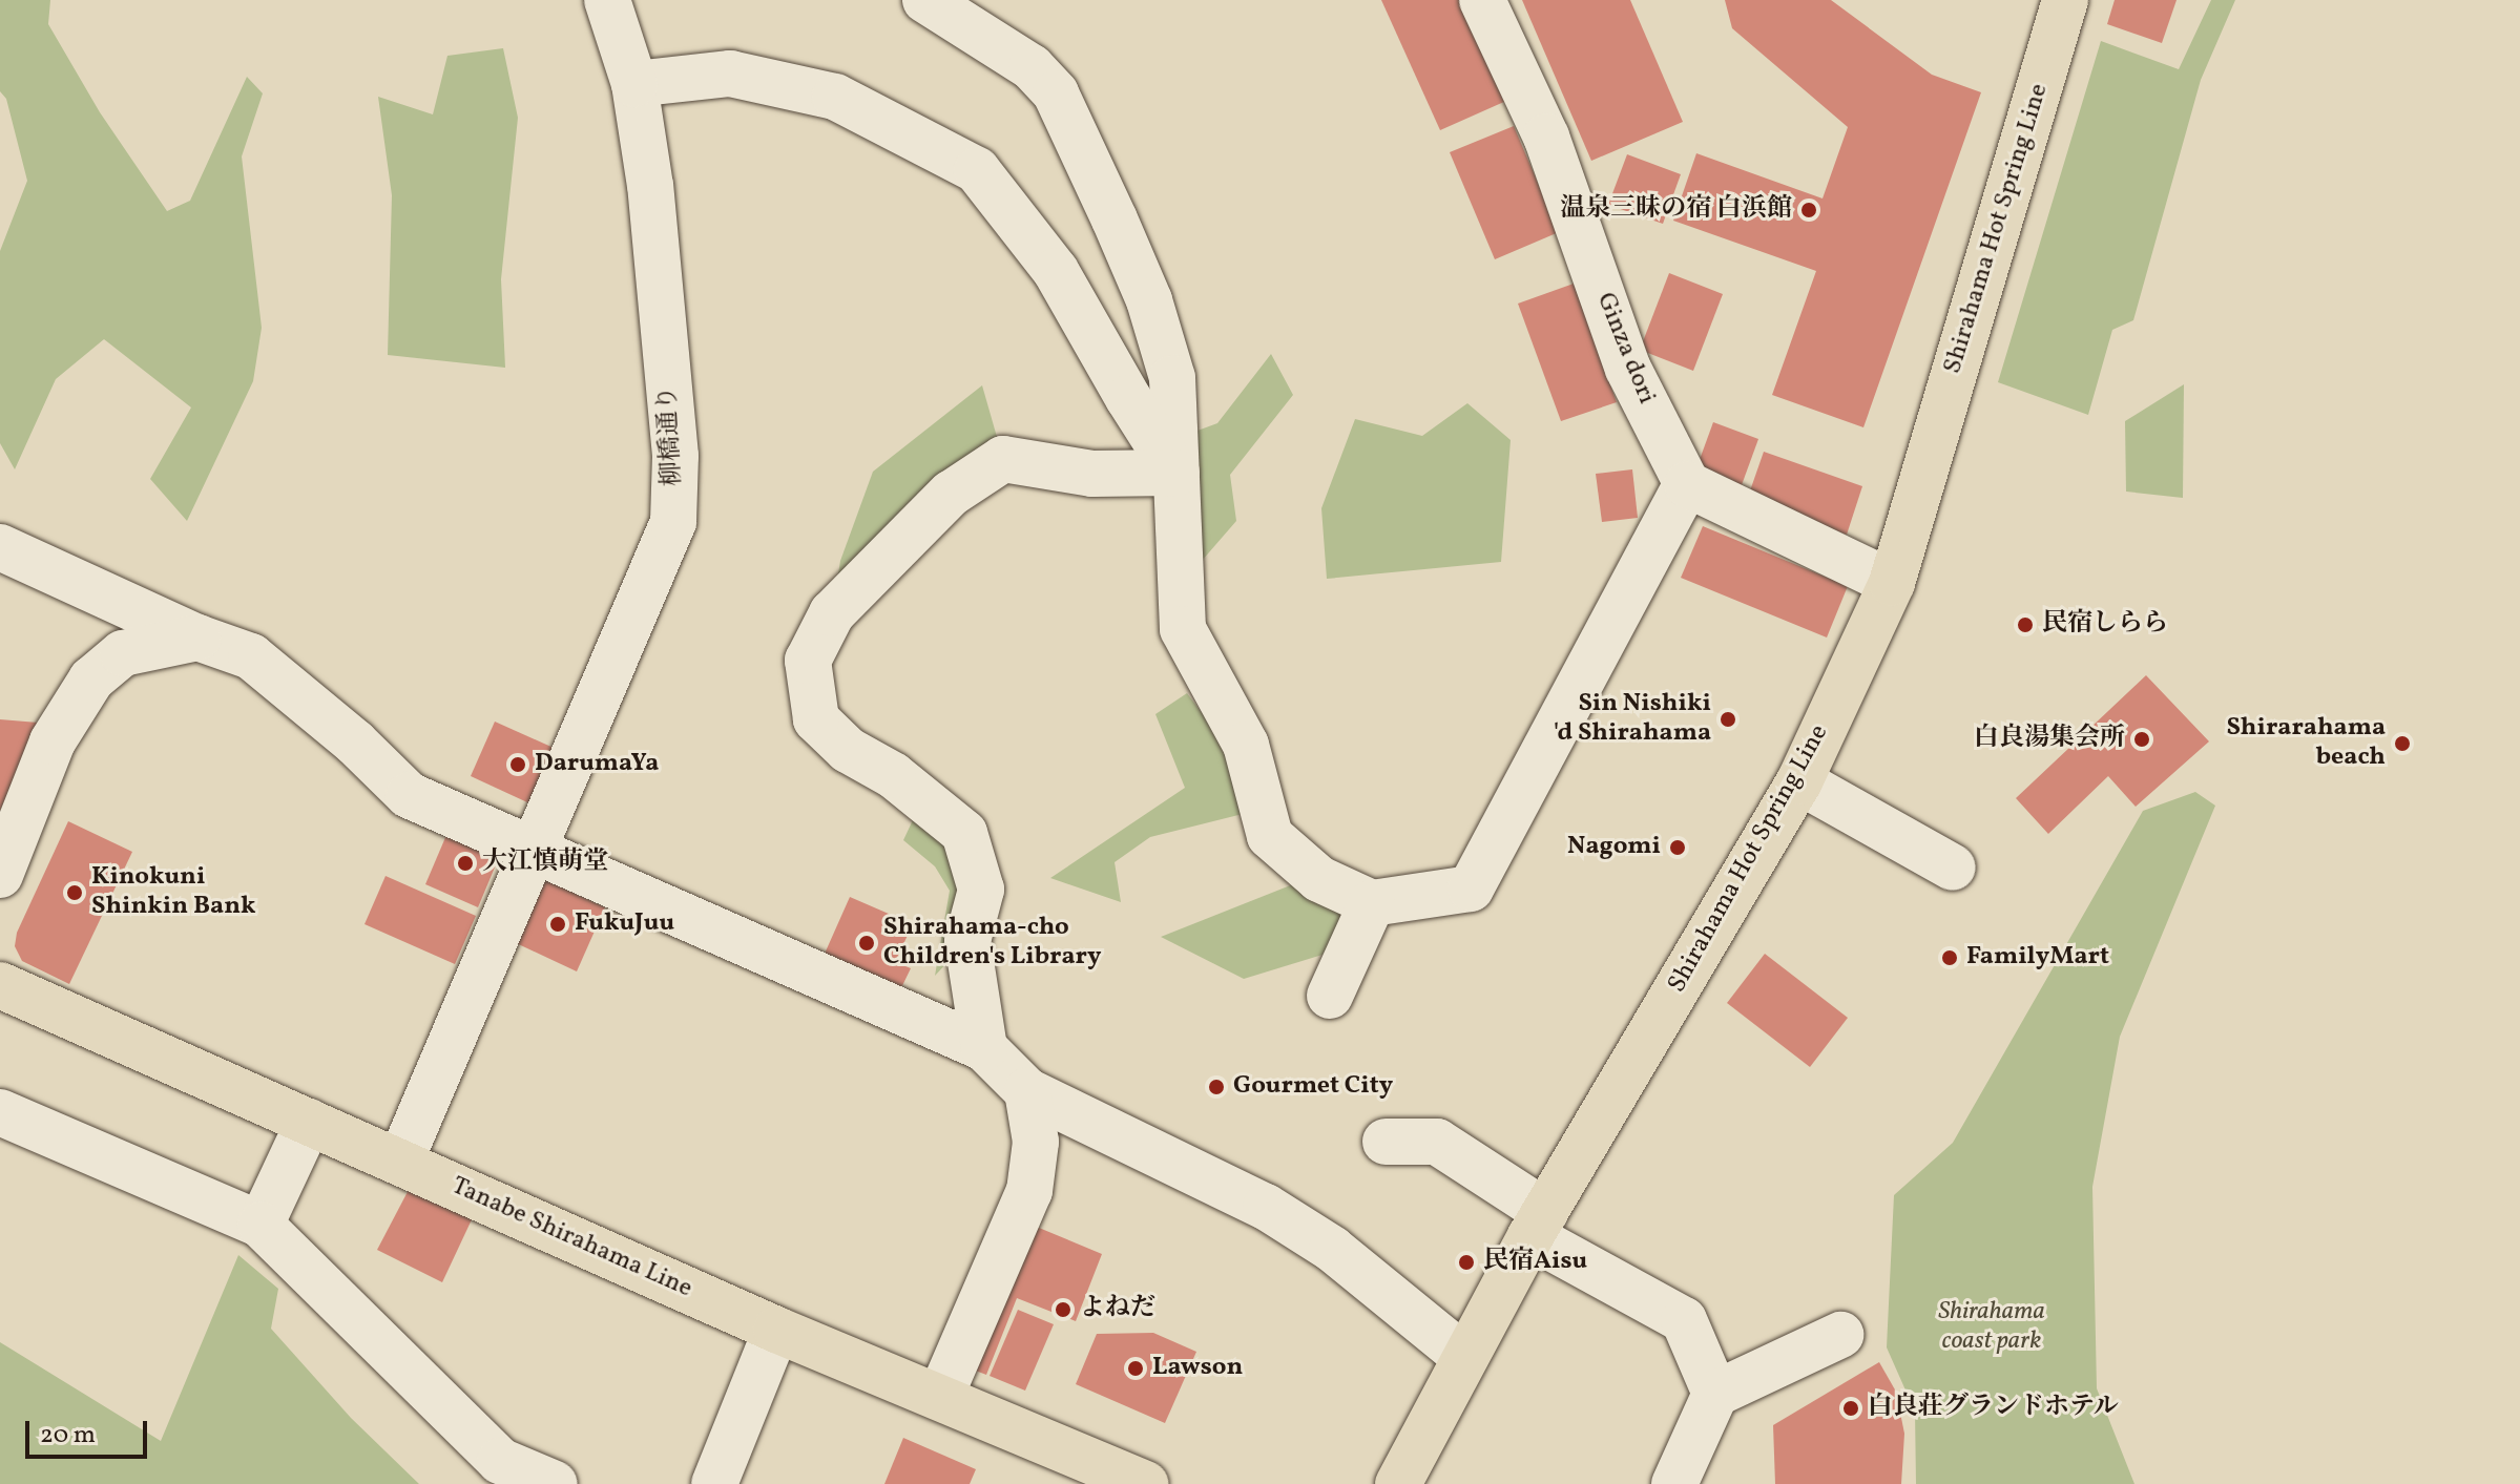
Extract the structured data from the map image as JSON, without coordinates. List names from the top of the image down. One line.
{"streets":{"main road":["Shirahama Hot Spring Line","Tanabe Shirahama Line"],"street":["Ginza dori","柳橋通り"]},"crossings":[["柳橋通り","Tanabe Shirahama Line"]],"parks":["Shirahama coast park"],"places":["温泉三昧の宿 白浜館","民宿しらら","Sin Nishiki 'd Shirahama","白良湯集会所","Shirarahama beach","DarumaYa","Nagomi","大江慎萌堂","Kinokuni Shinkin Bank","FukuJuu","Shirahama-cho Children's Library","FamilyMart","Gourmet City","民宿Aisu","よねだ","Lawson","白良荘グランドホテル"],"scale_bar":"20 m"}
